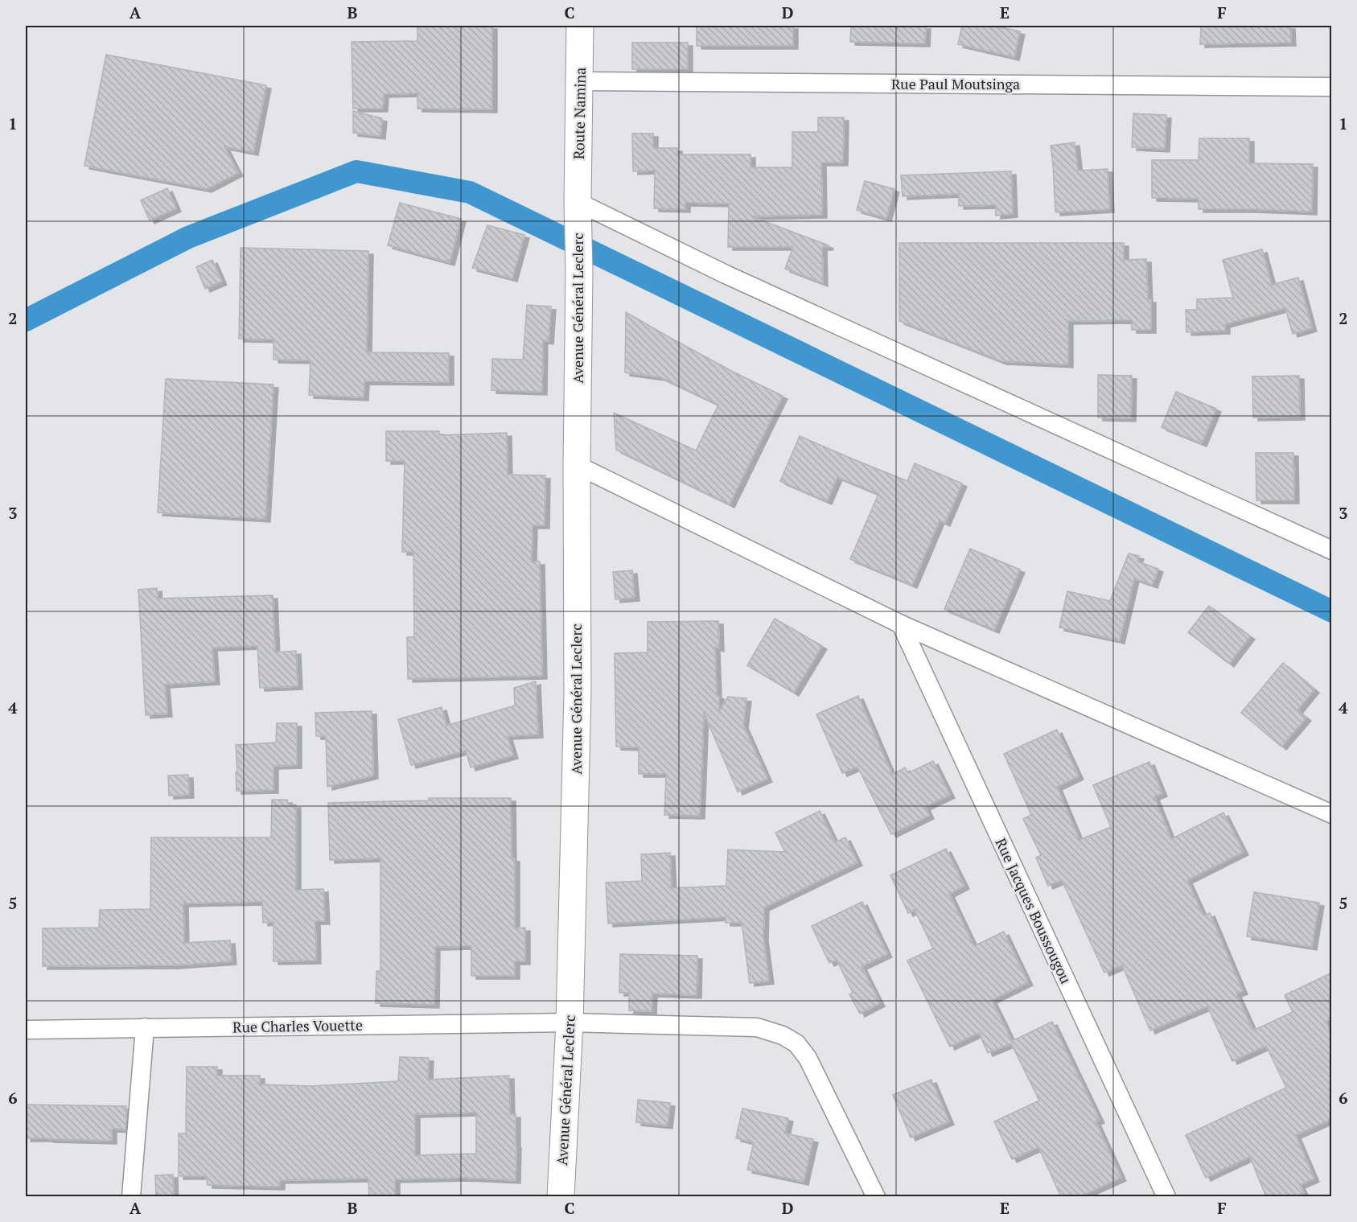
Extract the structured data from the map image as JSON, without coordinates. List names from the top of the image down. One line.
{"streets":{"main road":["Route Namina","Avenue Général Leclerc"],"street":["Rue Paul Moutsinga","Rue Jacques Boussougou","Rue Charles Vouette"]},"crossings":[["Rue Paul Moutsinga","Route Namina"],["Route Namina","Avenue Général Leclerc"],["Avenue Général Leclerc","Rue Charles Vouette"]],"grid":{"columns":["A","B","C","D","E","F"],"rows":["1","2","3","4","5","6"]}}
